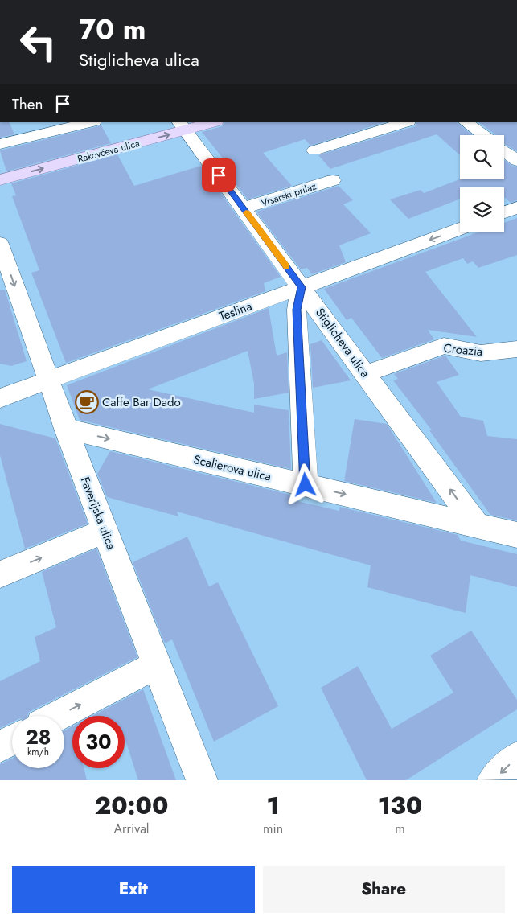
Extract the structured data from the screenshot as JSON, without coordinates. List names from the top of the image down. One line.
{"streets":{"main road":["Rakovčeva ulica"],"street":["Vrsarski prilaz","Teslina","Stiglicheva ulica","Croazia","Scalierova ulica","Faverijska ulica"]},"crossings":[["Rakovčeva ulica","Stiglicheva ulica"],["Vrsarski prilaz","Stiglicheva ulica"],["Teslina","Stiglicheva ulica"],["Teslina","Faverijska ulica"],["Stiglicheva ulica","Croazia"],["Stiglicheva ulica","Scalierova ulica"],["Scalierova ulica","Faverijska ulica"]],"one_way":["Rakovčeva ulica","Stiglicheva ulica","Scalierova ulica"],"places":{"cafe":["Caffe Bar Dado"]},"page":{"turn":["70 m","Stiglicheva ulica"],"then":"Then","speed":"28 km/h","limit":"30","eta":["20:00","Arrival","1","min","130","m"],"buttons":["Exit","Share"]}}
